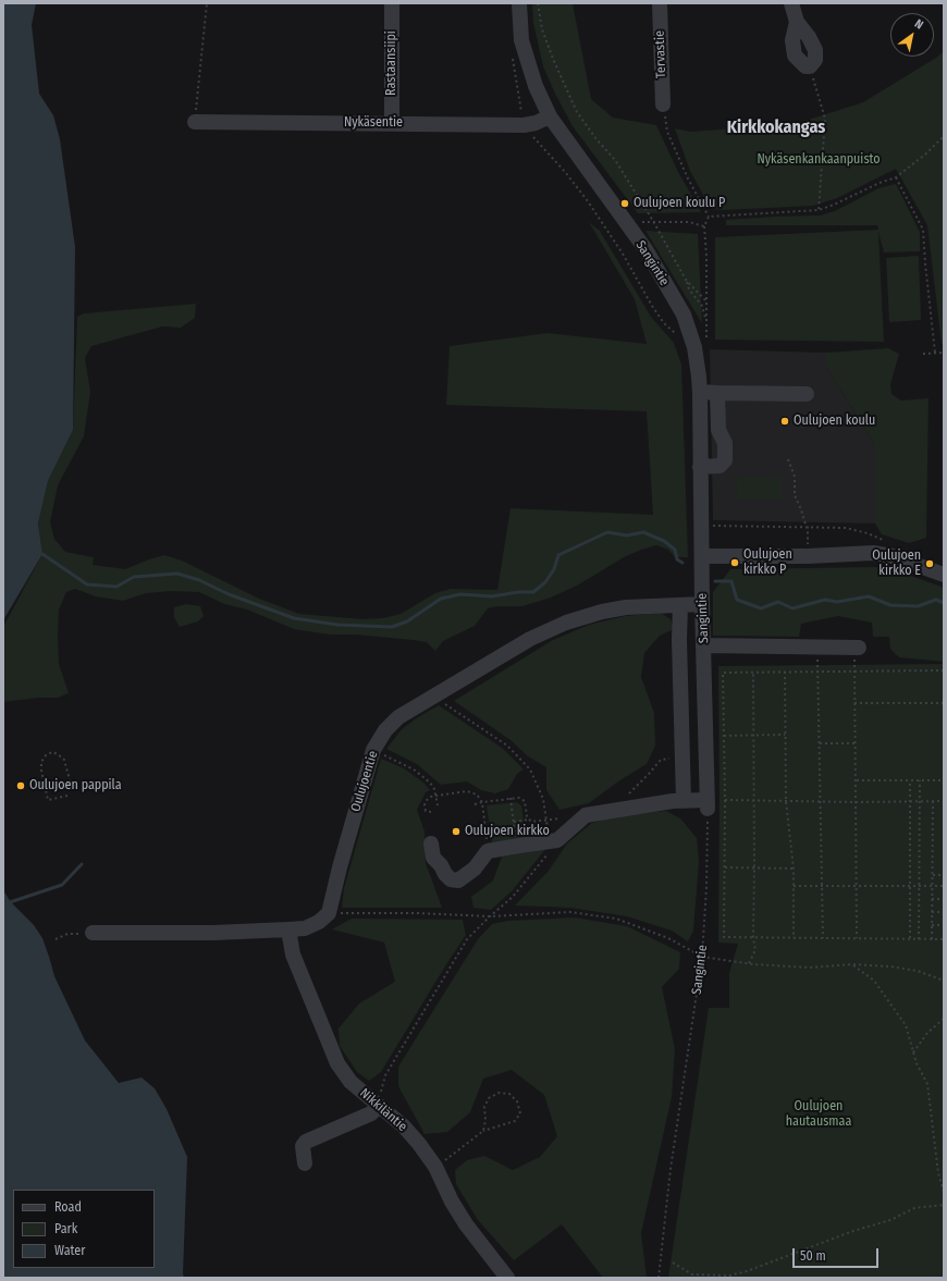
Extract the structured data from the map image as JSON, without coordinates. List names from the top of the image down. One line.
{"streets":{"street":["Tervastie","Rastaansiipi","Nykäsentie","Sangintie","Oulujoentie","Nikkiläntie"]},"crossings":[["Rastaansiipi","Nykäsentie"],["Nykäsentie","Sangintie"],["Sangintie","Oulujoentie"]],"districts":["Kirkkokangas"],"parks":["Nykäsenkankaanpuisto","Oulujoen hautausmaa"],"places":["Oulujoen koulu P","Oulujoen koulu","Oulujoen kirkko P","Oulujoen kirkko E","Oulujoen pappila","Oulujoen kirkko"],"legend":["Road","Park","Water"],"scale_bar":"50 m","north":"top right"}
